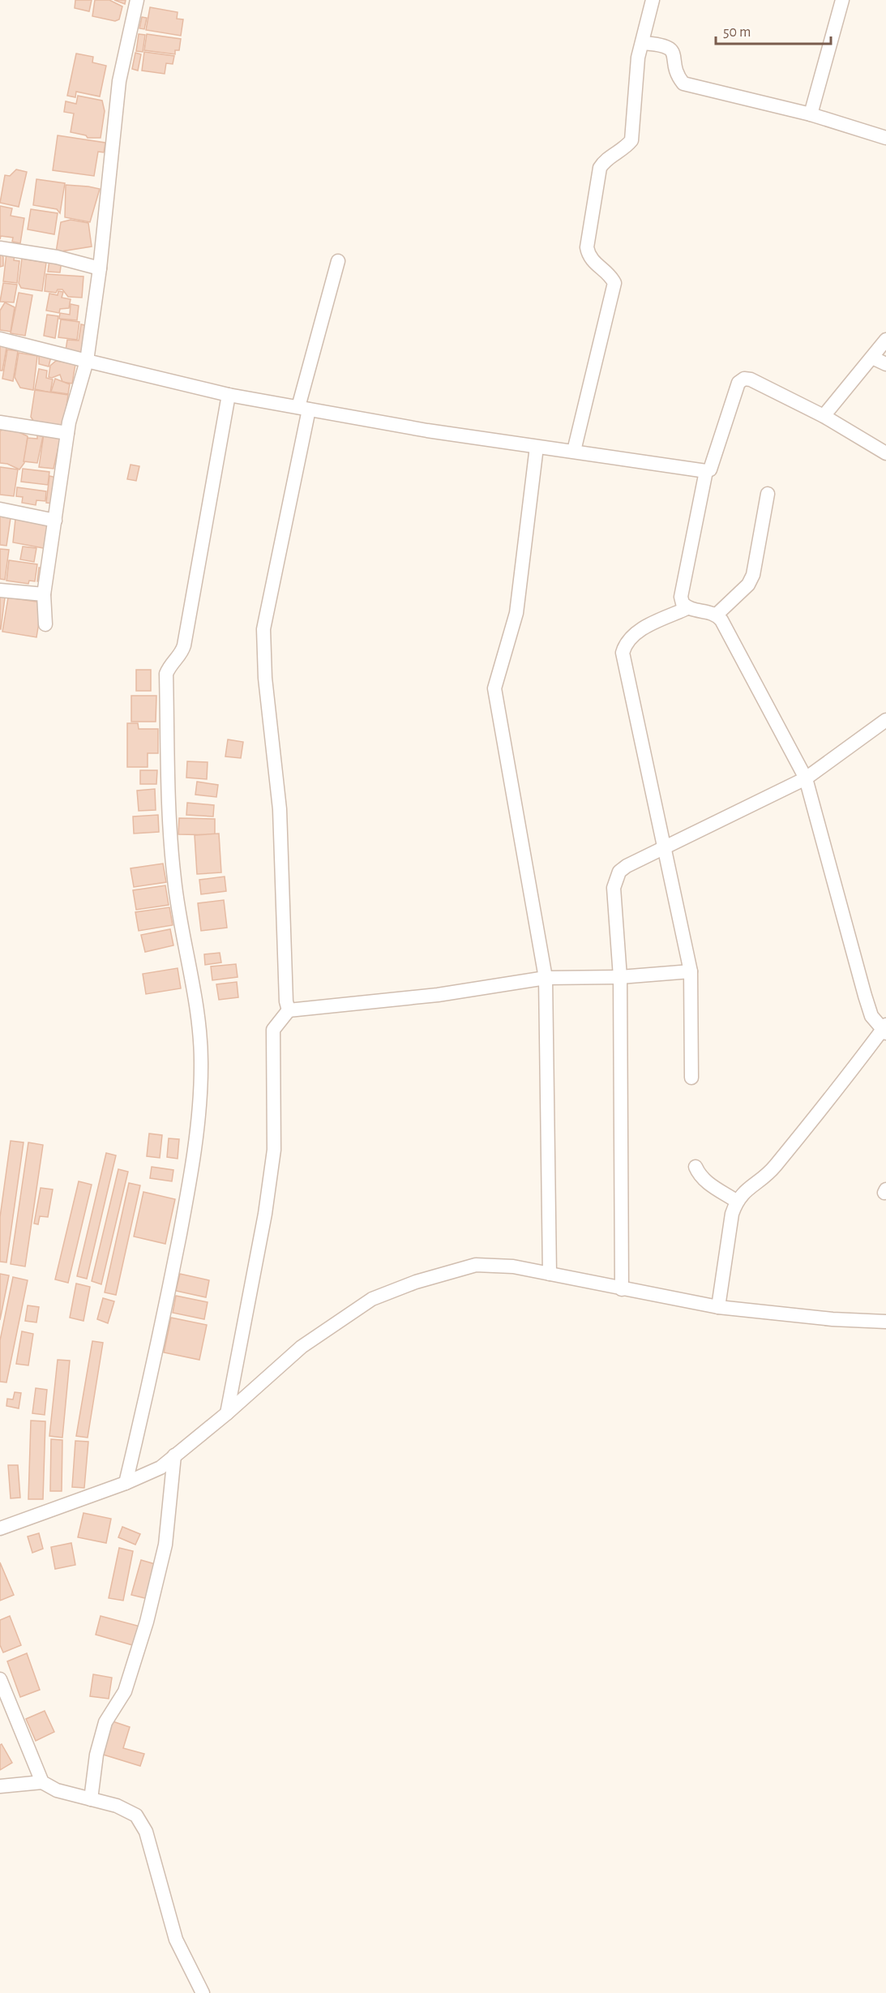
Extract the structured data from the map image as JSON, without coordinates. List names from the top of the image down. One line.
{"scale_bar":"50 m"}
